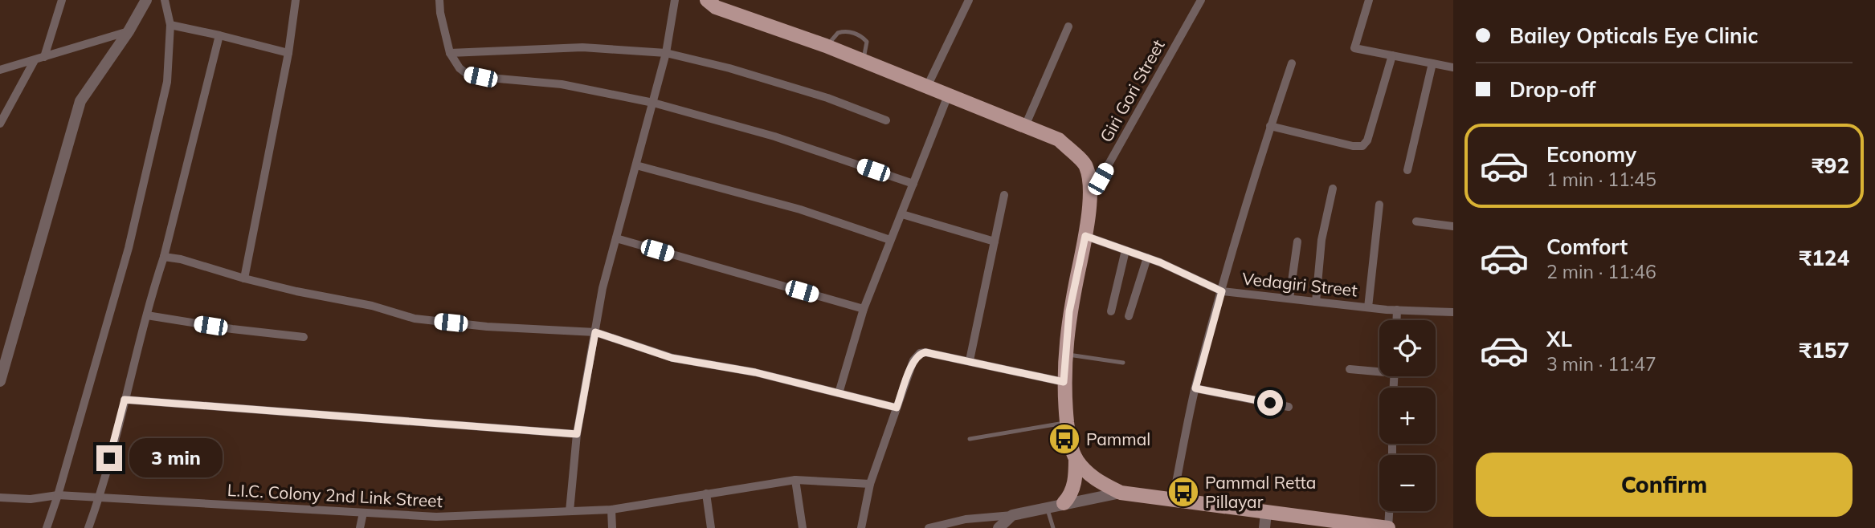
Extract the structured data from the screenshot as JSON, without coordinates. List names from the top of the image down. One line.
{"streets":{"street":["Giri Gori Street","Vedagiri Street","L.I.C. Colony 2nd Link Street"]},"places":{"bus stop":["Pammal","Pammal Retta Pillayar"]},"page":{"banner":["Bailey Opticals Eye Clinic","Drop-off"],"list":[{"name":"Economy","note":"1 min · 11:45","value":"₹92"},{"name":"Comfort","note":"2 min · 11:46","value":"₹124"},{"name":"XL","note":"3 min · 11:47","value":"₹157"}],"map_buttons":["+","−"],"bubble":"3 min","buttons":"Confirm"}}
